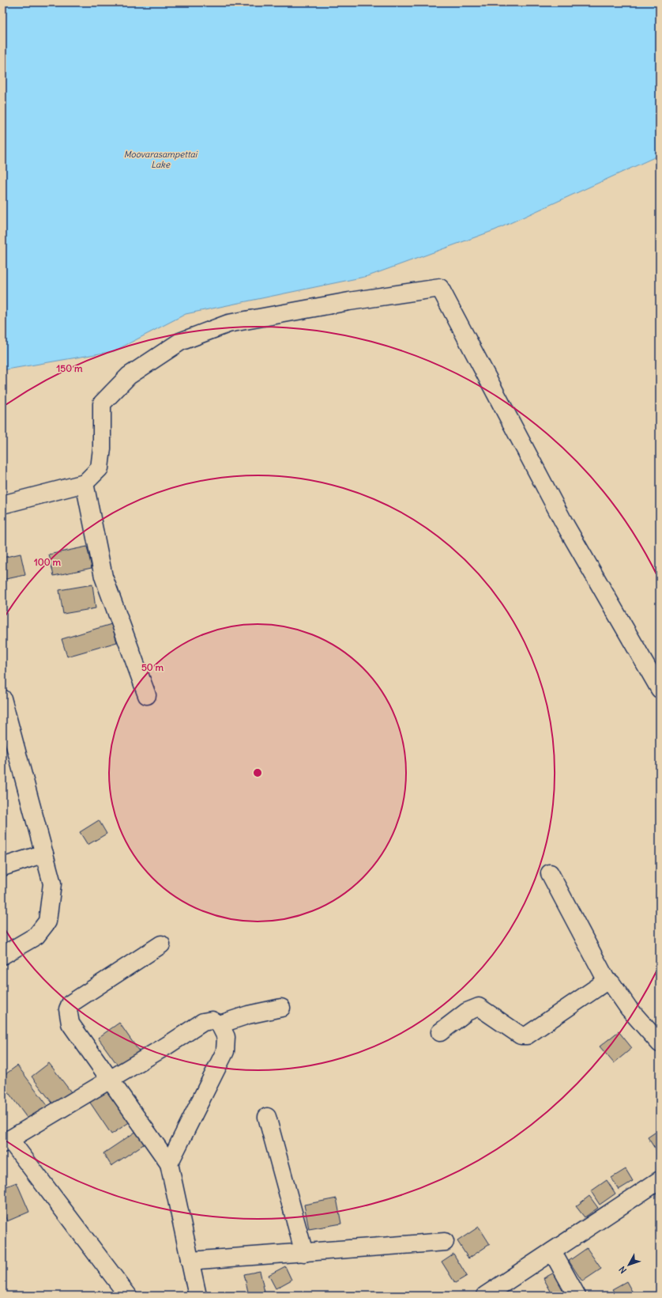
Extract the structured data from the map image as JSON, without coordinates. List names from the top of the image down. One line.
{"water":["Moovarasampettai Lake"],"north":"bottom left","rings":["150 m","100 m","50 m"]}
